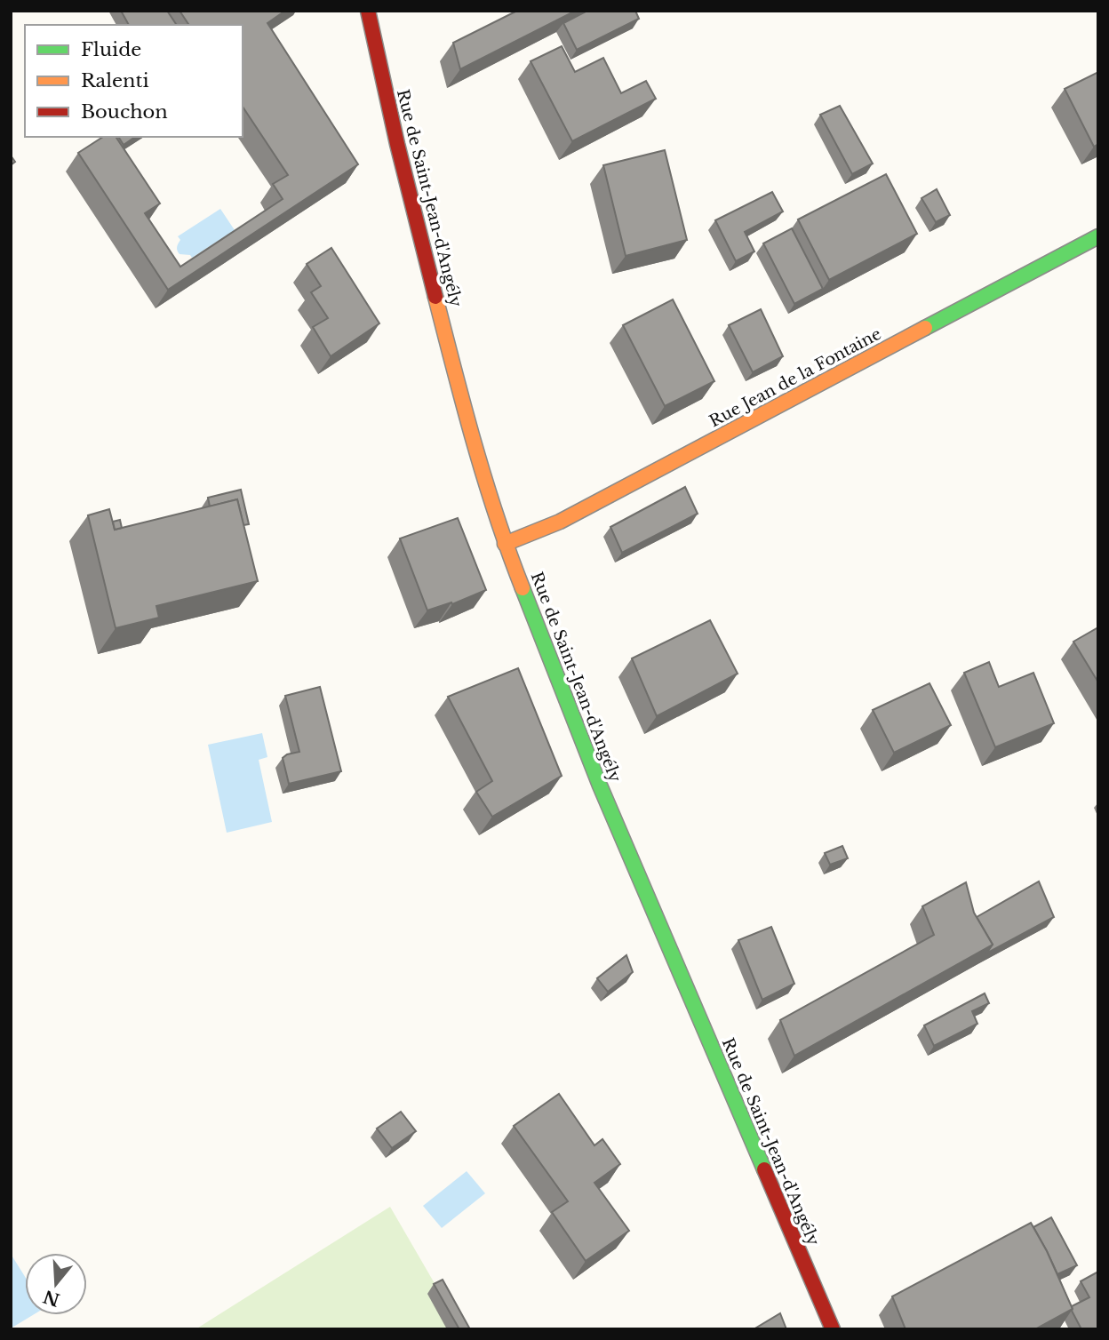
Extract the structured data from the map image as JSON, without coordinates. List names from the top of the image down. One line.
{"streets":{"main road":["Rue de Saint-Jean-d'Angély","Rue Jean de la Fontaine"]},"crossings":[["Rue de Saint-Jean-d'Angély","Rue Jean de la Fontaine"]],"legend":["Fluide","Ralenti","Bouchon"],"north":"bottom"}
